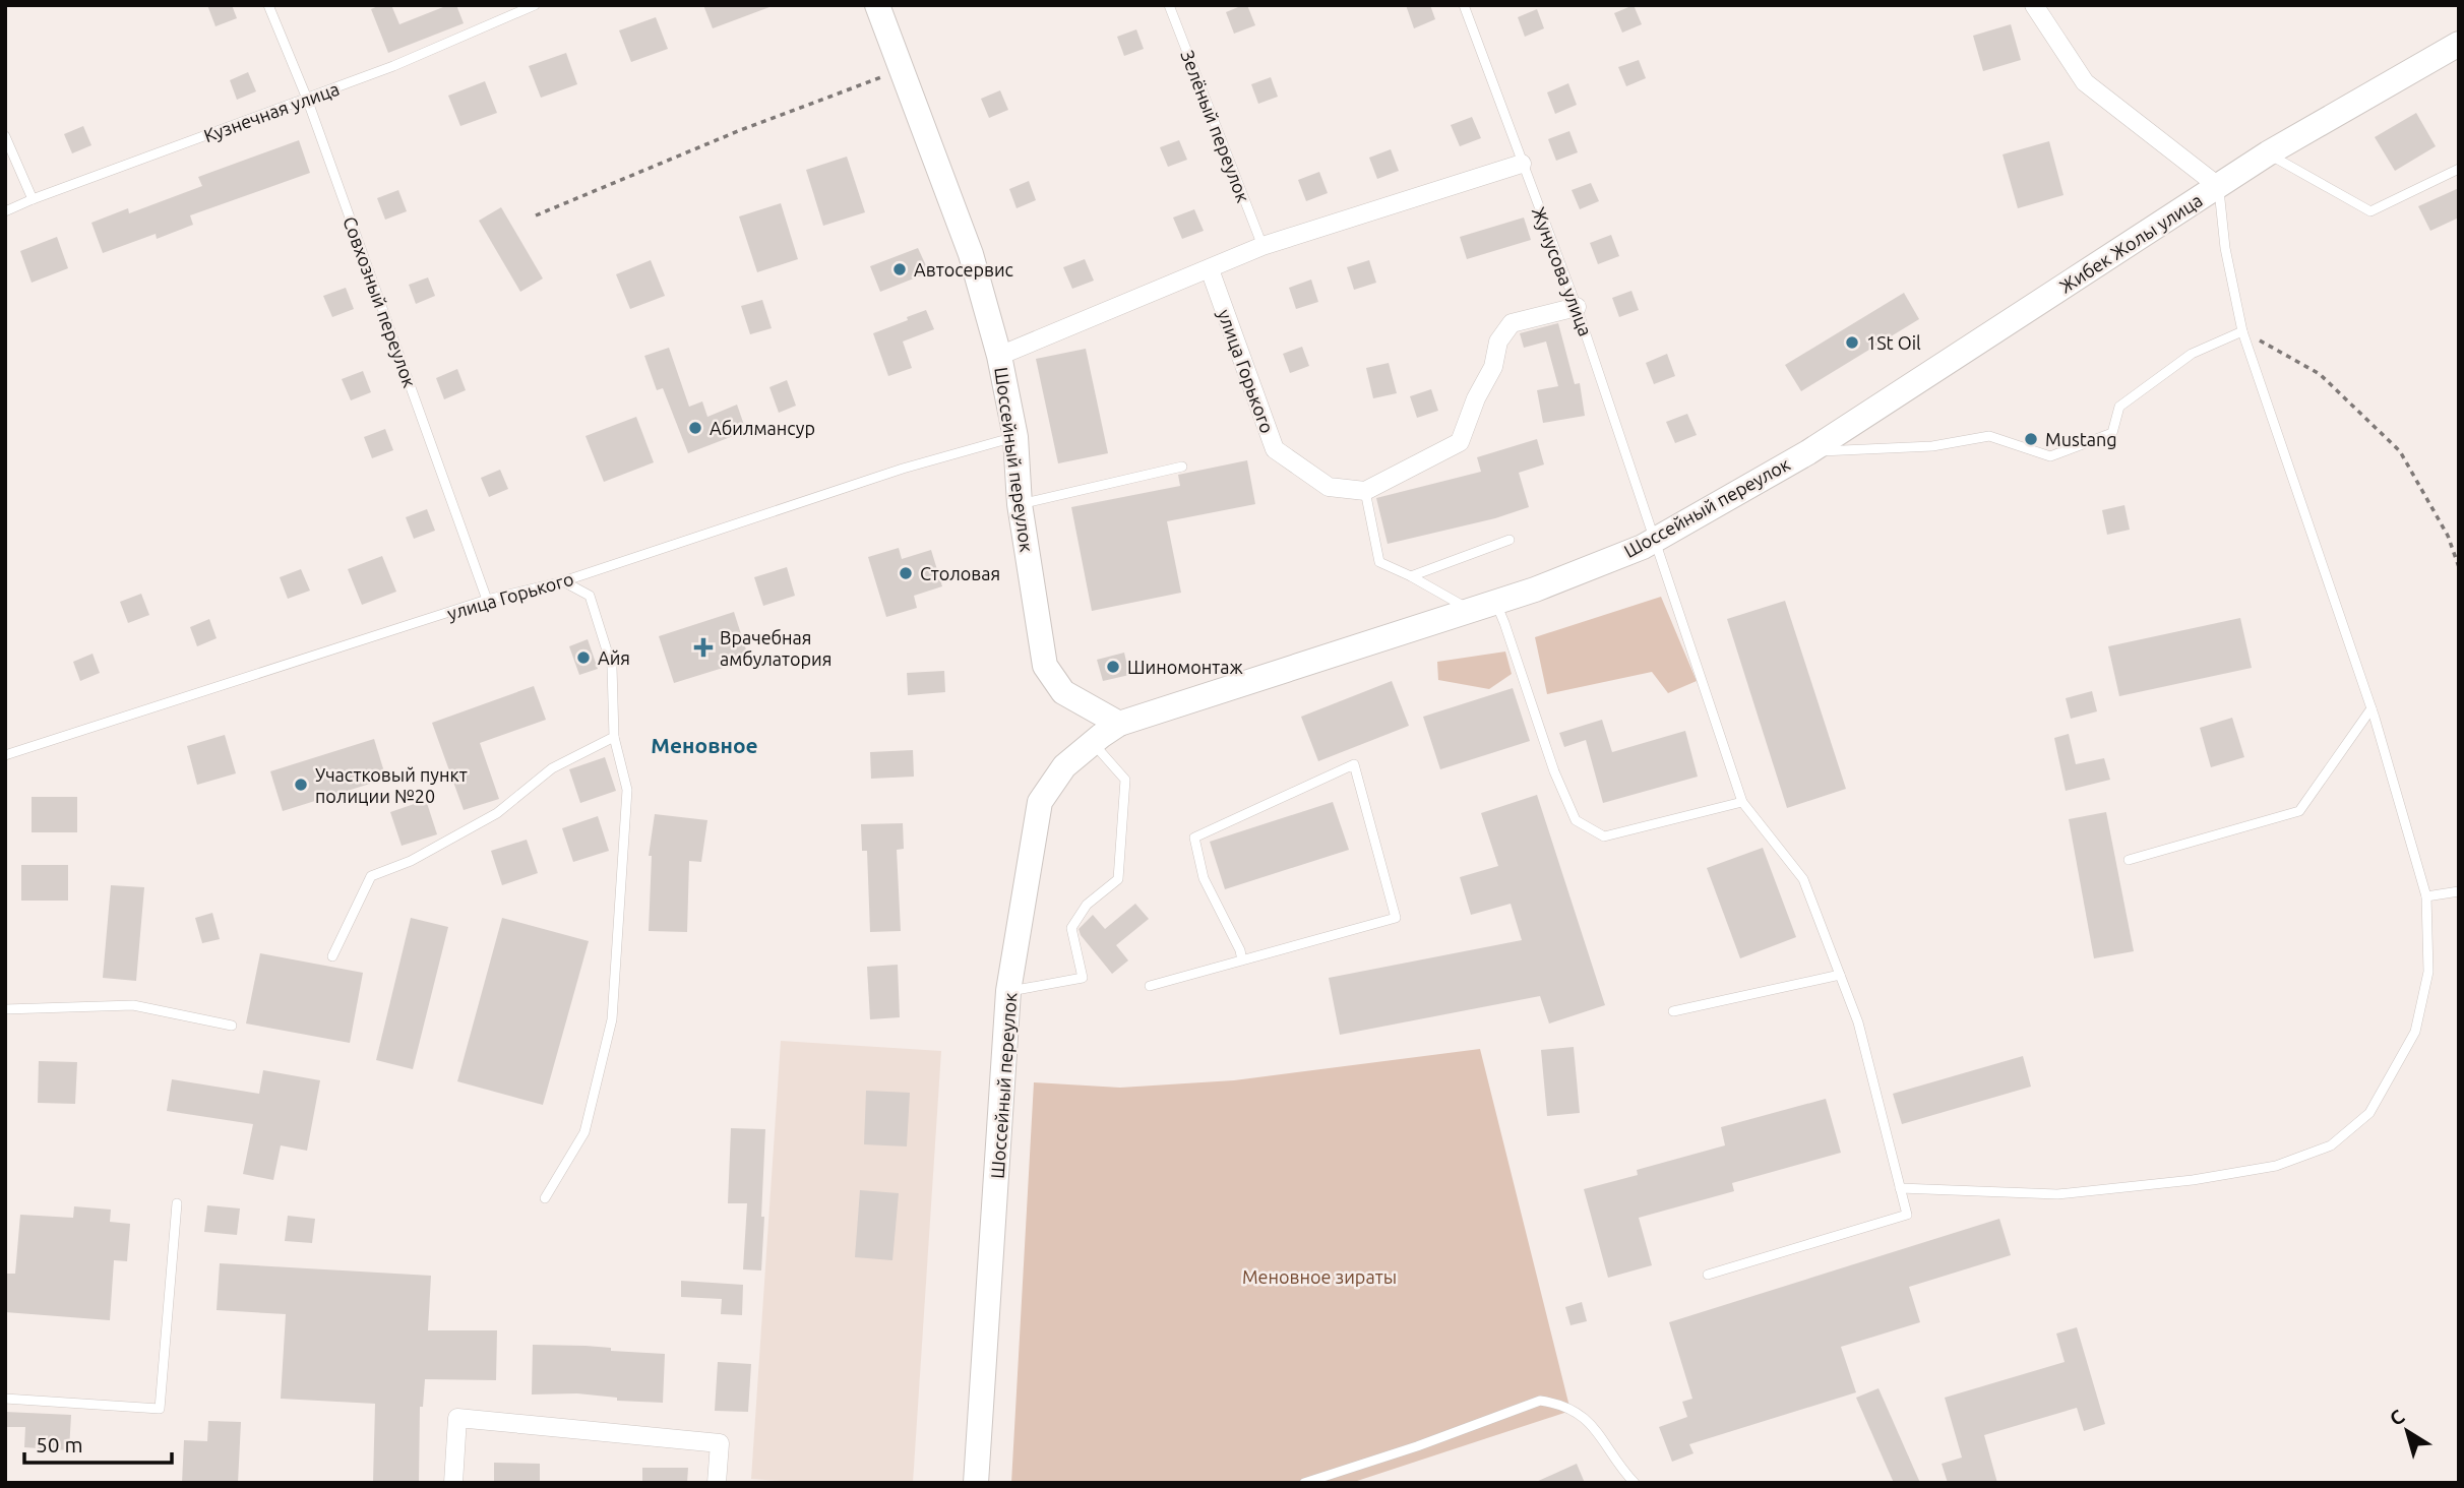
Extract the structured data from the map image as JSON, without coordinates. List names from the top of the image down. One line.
{"streets":{"main road":["Жибек Жолы улица","Шоссейный переулок"],"street":["улица Горького"],"lane":["Кузнечная улица","Зелёный переулок","Жунусова улица","Совхозный переулок"]},"crossings":[["Кузнечная улица","Совхозный переулок"],["Жибек Жолы улица","Шоссейный переулок"],["Жунусова улица","Шоссейный переулок"],["Совхозный переулок","улица Горького"],["улица Горького","Шоссейный переулок"]],"districts":["Меновное"],"parks":["Меновное зираты"],"places":{"other":["Автосервис","1St Oil","Абилмансур","Mustang","Столовая","Айя","Шиномонтаж","Участковый пункт полиции №20"],"health":["Врачебная амбулатория"]},"scale_bar":"50 m","north":"top left"}
